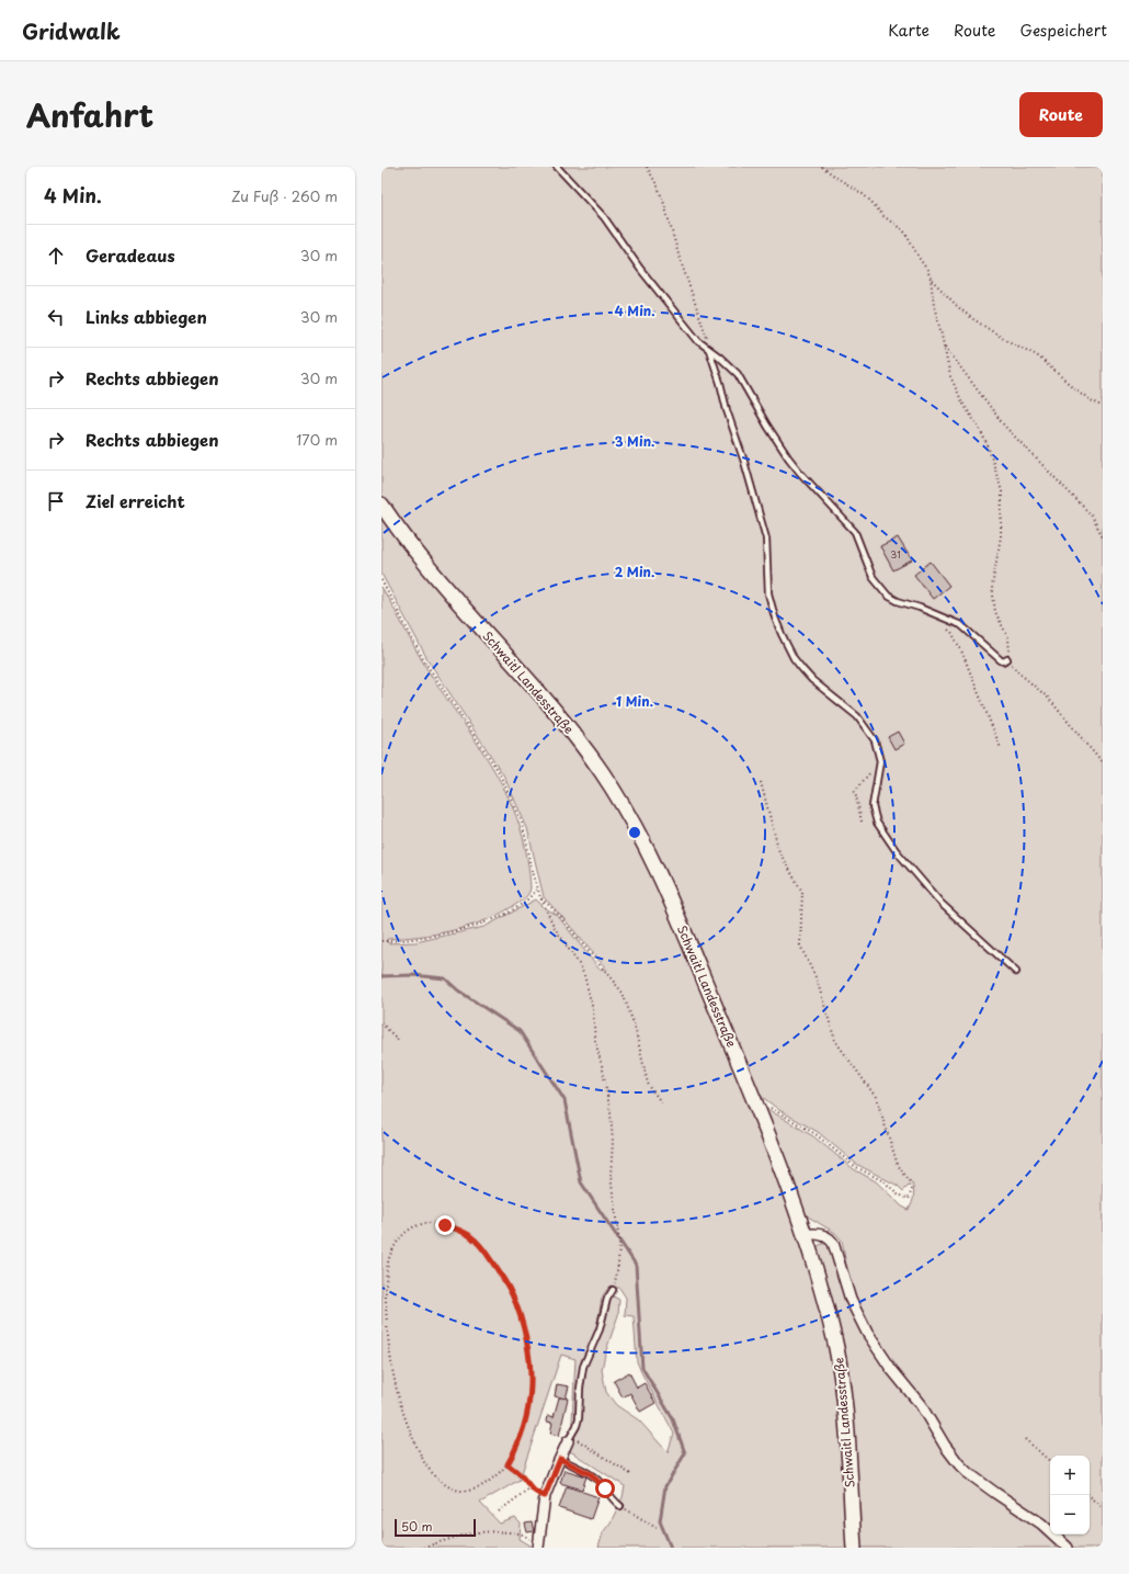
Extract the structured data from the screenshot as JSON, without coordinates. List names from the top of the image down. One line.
{"streets":{"street":["Schwaitl Landesstraße"]},"house_numbers":["31"],"scale_bar":"50 m","page":{"header":"Gridwalk","nav":["Karte","Route","Gespeichert"],"title":"Anfahrt","buttons":"Route","heading":["4 Min.","Zu Fuß · 260 m"],"list":[["Geradeaus","30 m"],["Links abbiegen","30 m"],["Rechts abbiegen","30 m"],["Rechts abbiegen","170 m"],"Ziel erreicht"],"map_buttons":["+","−"],"scale":"50 m"},"rings":["4 Min.","3 Min.","2 Min.","1 Min."]}
